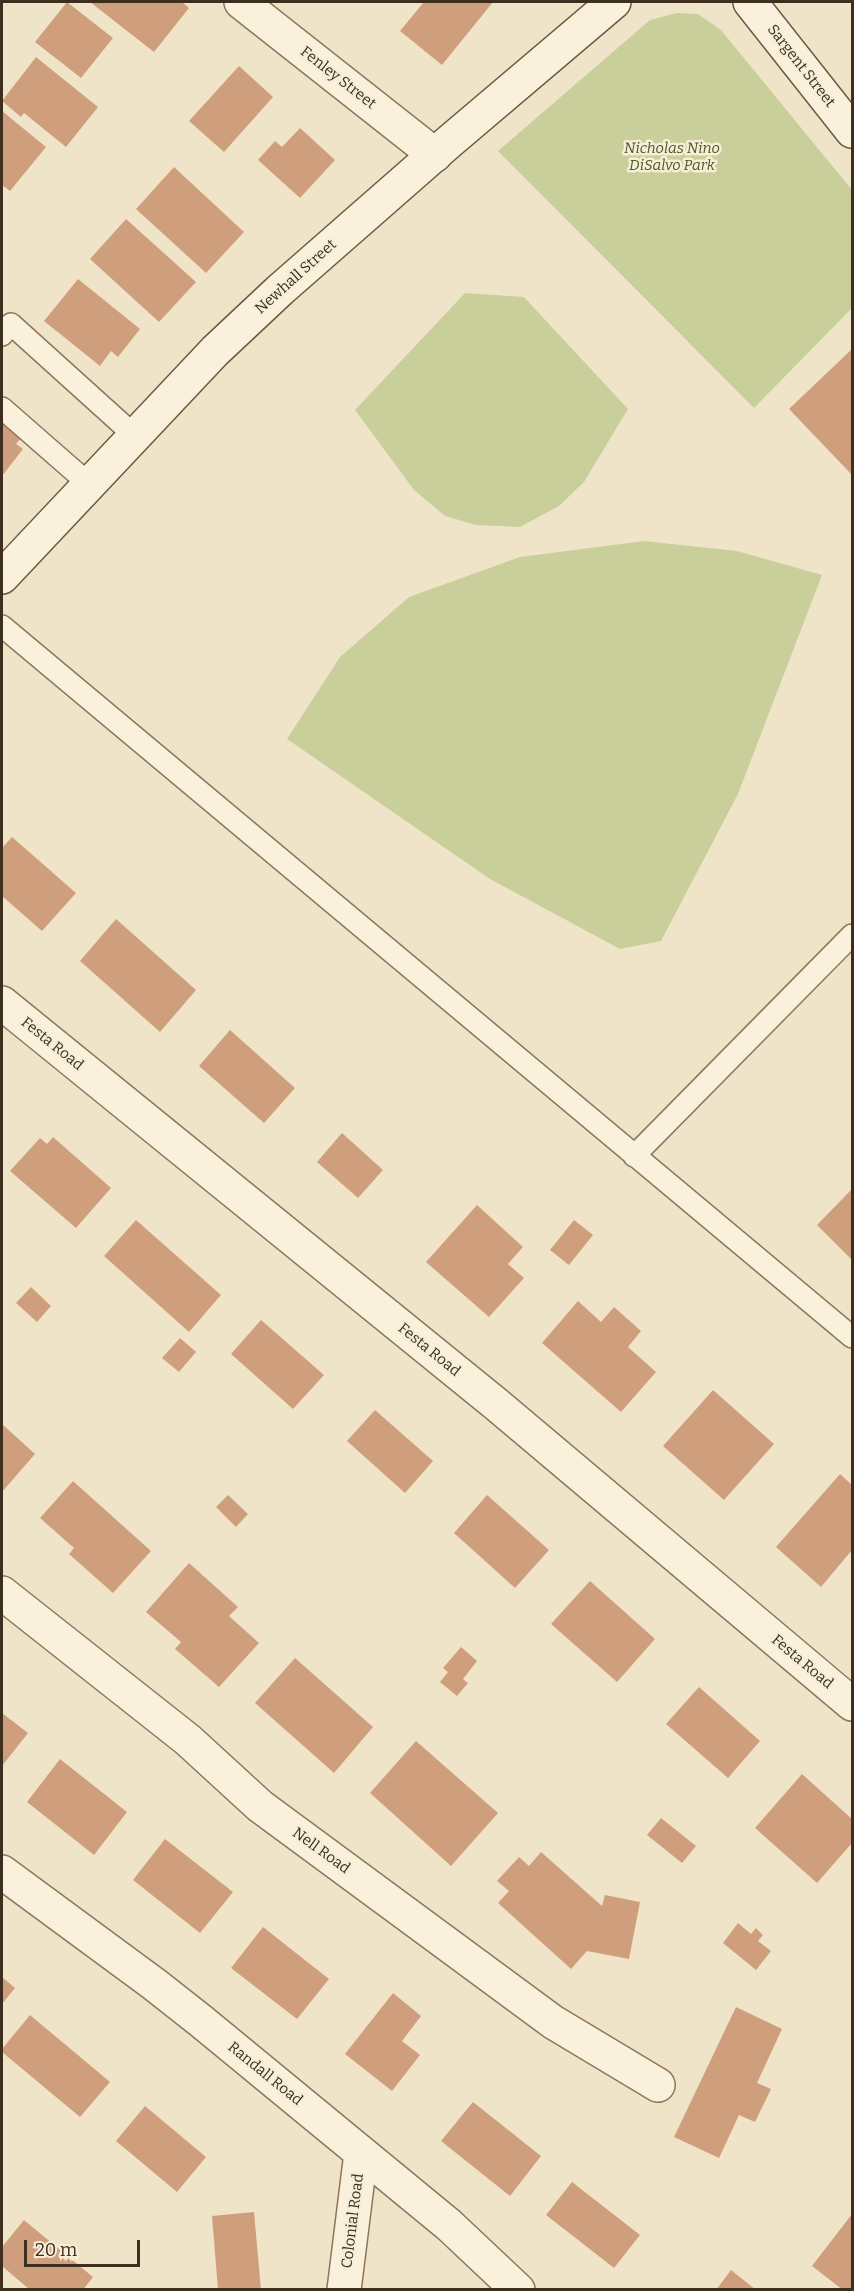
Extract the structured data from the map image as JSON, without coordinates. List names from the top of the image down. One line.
{"streets":{"street":["Sargent Street","Fenley Street","Newhall Street","Festa Road","Nell Road","Randall Road","Colonial Road"]},"crossings":[["Fenley Street","Newhall Street"],["Randall Road","Colonial Road"]],"parks":["Nicholas Nino DiSalvo Park"],"scale_bar":"20 m"}
